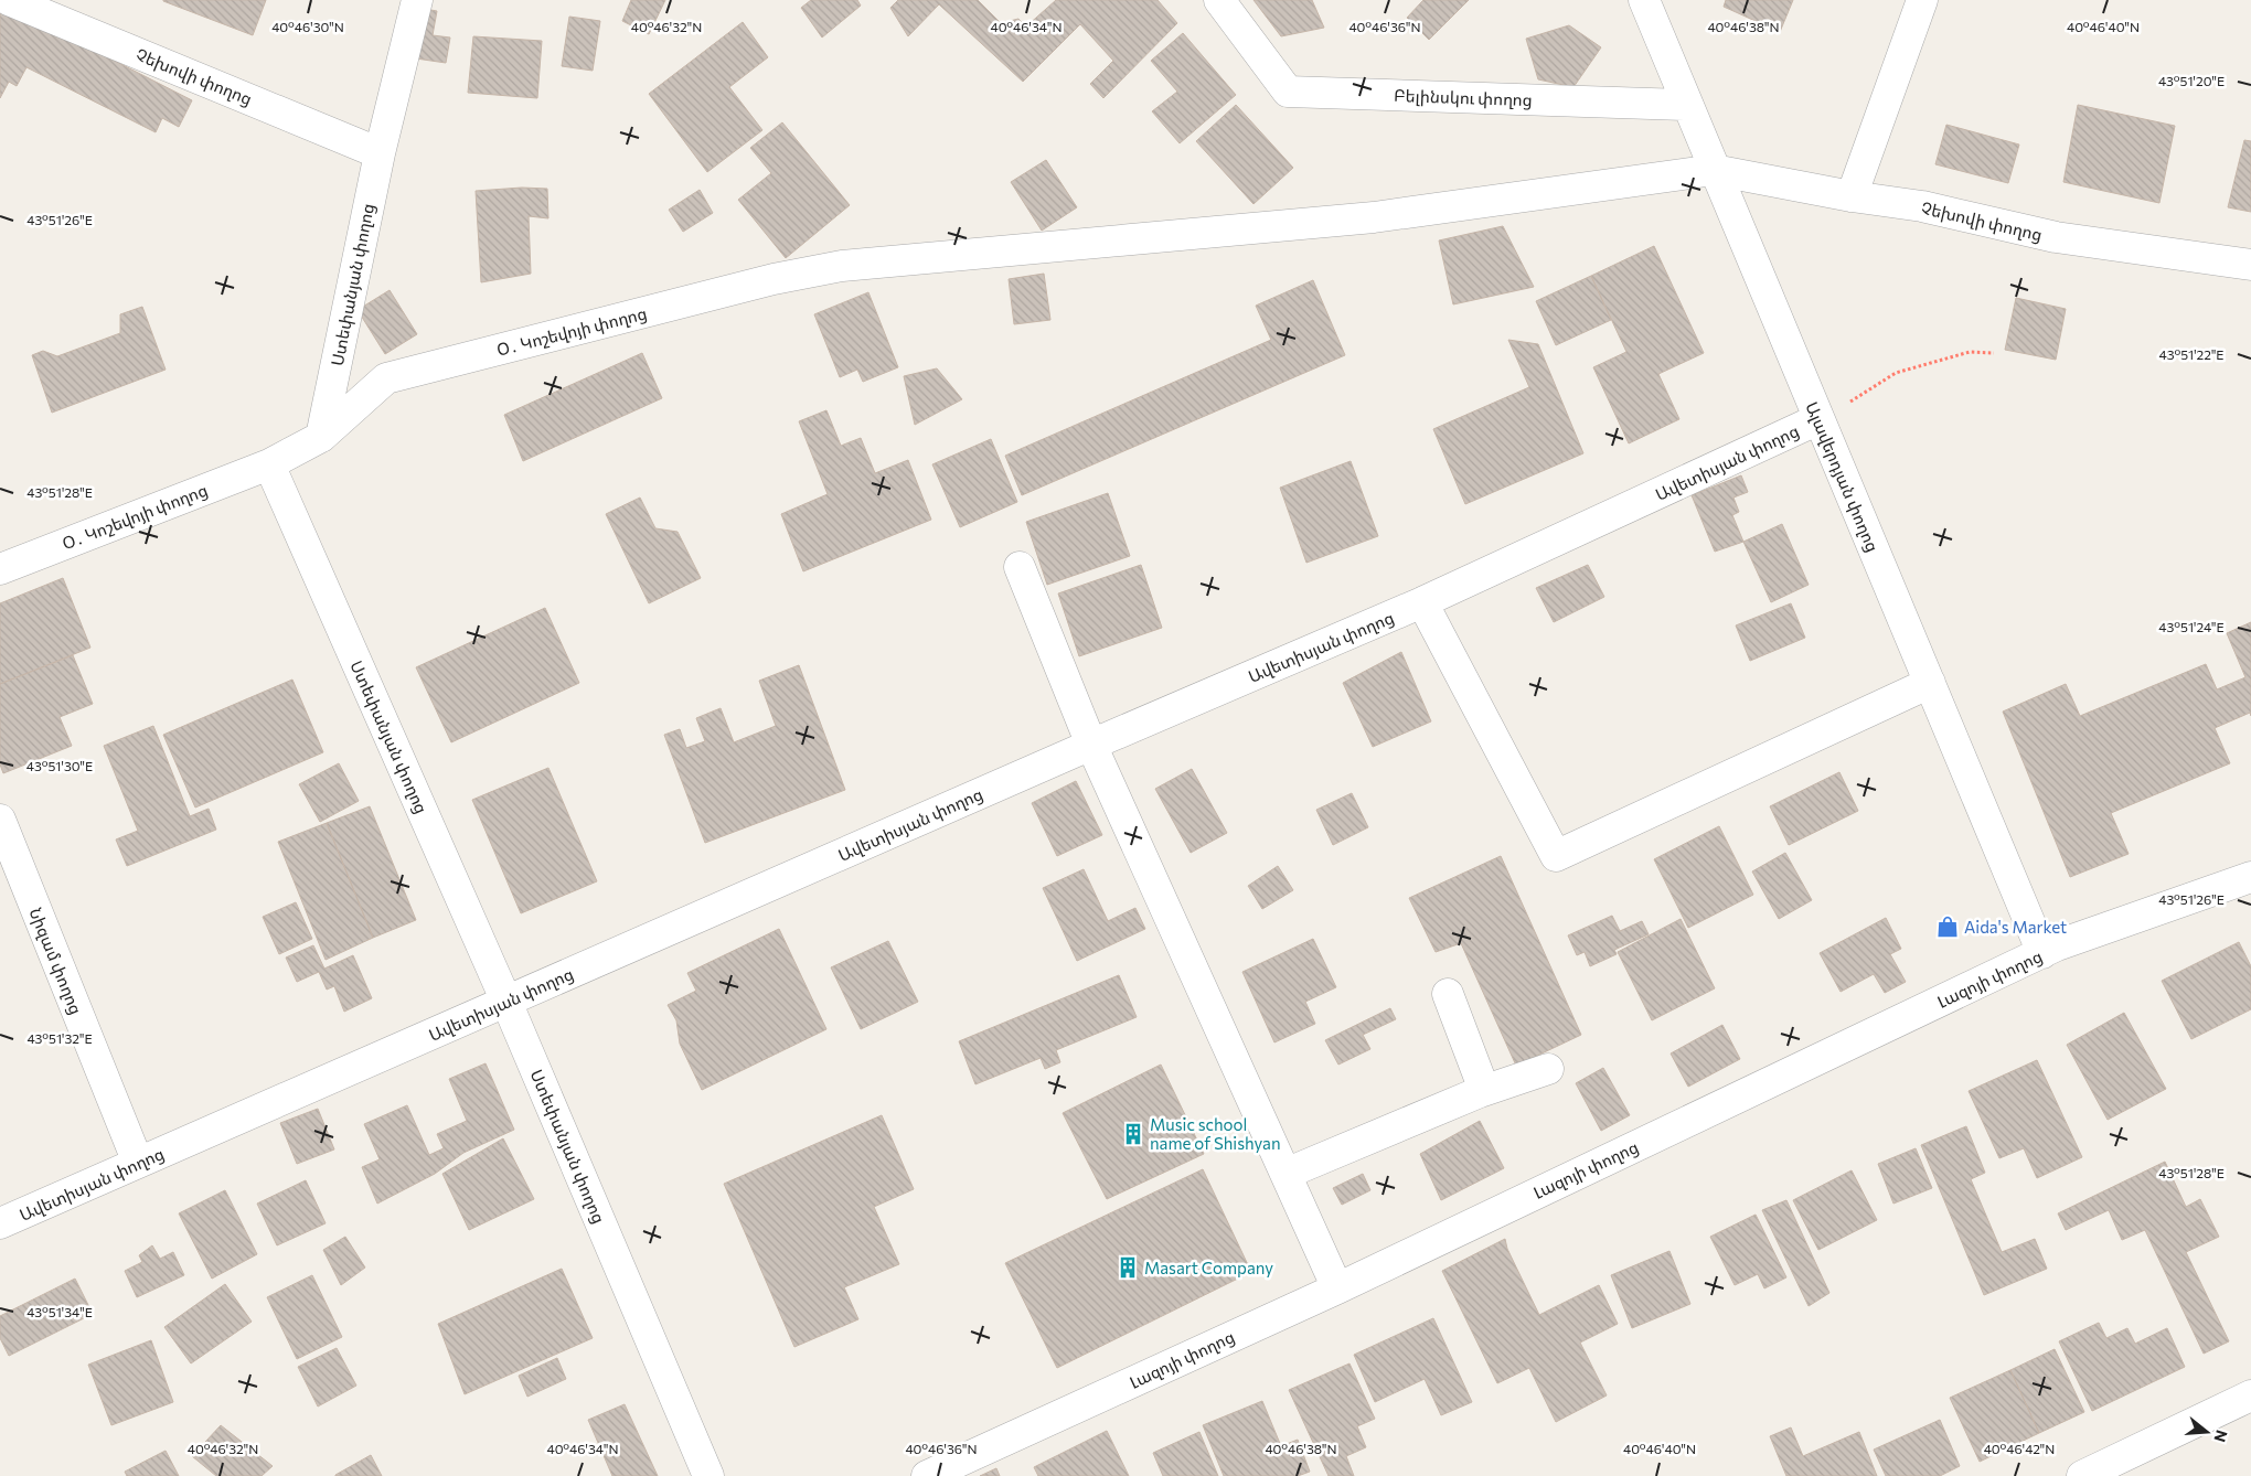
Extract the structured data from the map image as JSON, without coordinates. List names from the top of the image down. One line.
{"streets":{"street":["Չեխովի փողոց","Բելինսկու փողոց","Ստեփանյան փողոց","Օ․ Կոշեվոյի փողոց","Ավետիսյան փողոց","Ալավերդյան փողոց","Նիզամ փողոց","Լազոյի փողոց"]},"crossings":[["Չեխովի փողոց","Ստեփանյան փողոց"],["Չեխովի փողոց","Օ․ Կոշեվոյի փողոց"],["Չեխովի փողոց","Ալավերդյան փողոց"],["Բելինսկու փողոց","Ալավերդյան փողոց"],["Ստեփանյան փողոց","Օ․ Կոշեվոյի փողոց"],["Ստեփանյան փողոց","Ավետիսյան փողոց"],["Օ․ Կոշեվոյի փողոց","Ալավերդյան փողոց"],["Ավետիսյան փողոց","Ալավերդյան փողոց"],["Ավետիսյան փողոց","Նիզամ փողոց"],["Ալավերդյան փողոց","Լազոյի փողոց"]],"places":{"shop":["Aida's Market"],"building":["Music school name of Shishyan","Masart Company"]},"north":"right","coordinates":["40°46'30\"N","40°46'32\"N","40°46'34\"N","40°46'36\"N","40°46'38\"N","40°46'40\"N","43°51'20\"E","43°51'26\"E","43°51'22\"E","43°51'28\"E","43°51'24\"E","43°51'30\"E","43°51'32\"E","43°51'34\"E","40°46'42\"N"]}
